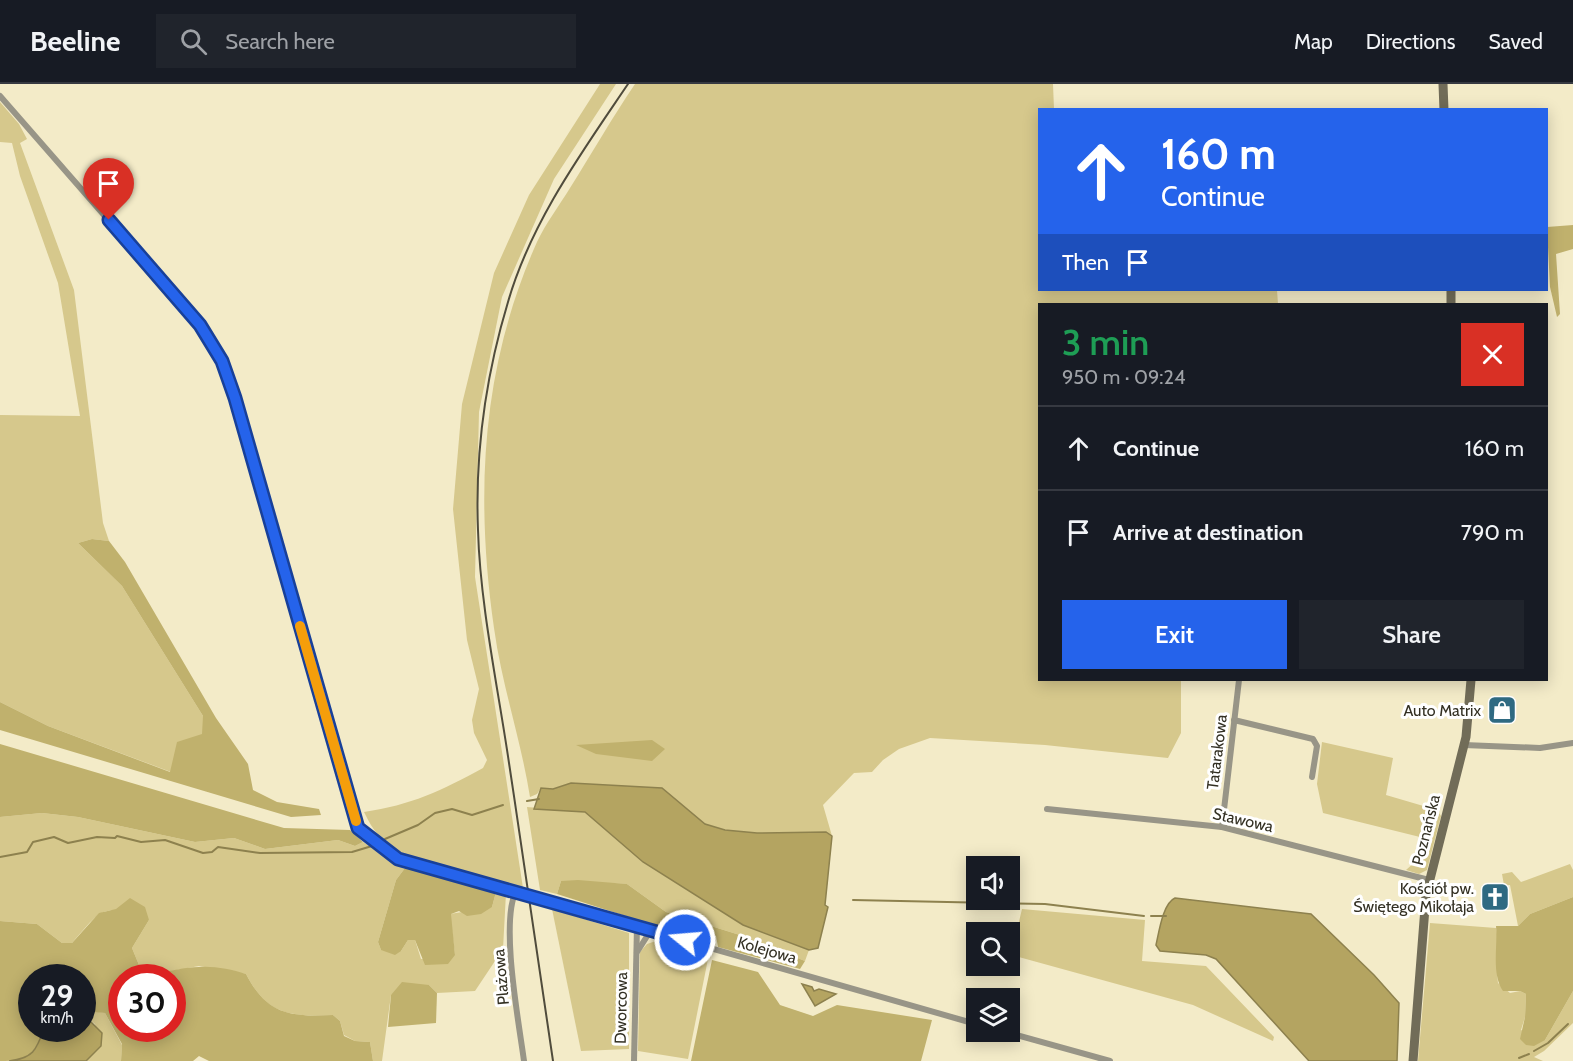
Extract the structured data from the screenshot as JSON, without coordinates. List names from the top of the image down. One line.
{"streets":{"main road":["Poznańska"],"street":["Tatarakowa","Stawowa","Kolejowa","Plażowa","Dworcowa"]},"crossings":[["Tatarakowa","Stawowa"],["Stawowa","Poznańska"],["Kolejowa","Plażowa"],["Kolejowa","Dworcowa"]],"places":{"shop":["Auto Matrix"],"church":["Kościół pw. Świętego Mikołaja"]},"page":{"header":"Beeline","search":"Search here","nav":["Map","Directions","Saved"],"turn":["160 m","Continue"],"then":"Then","heading":["3 min","950 m · 09:24"],"list":[{"name":"Continue","value":"160 m"},{"name":"Arrive at destination","value":"790 m"}],"buttons":["Exit","Share"],"speed":"29 km/h","limit":"30"}}
